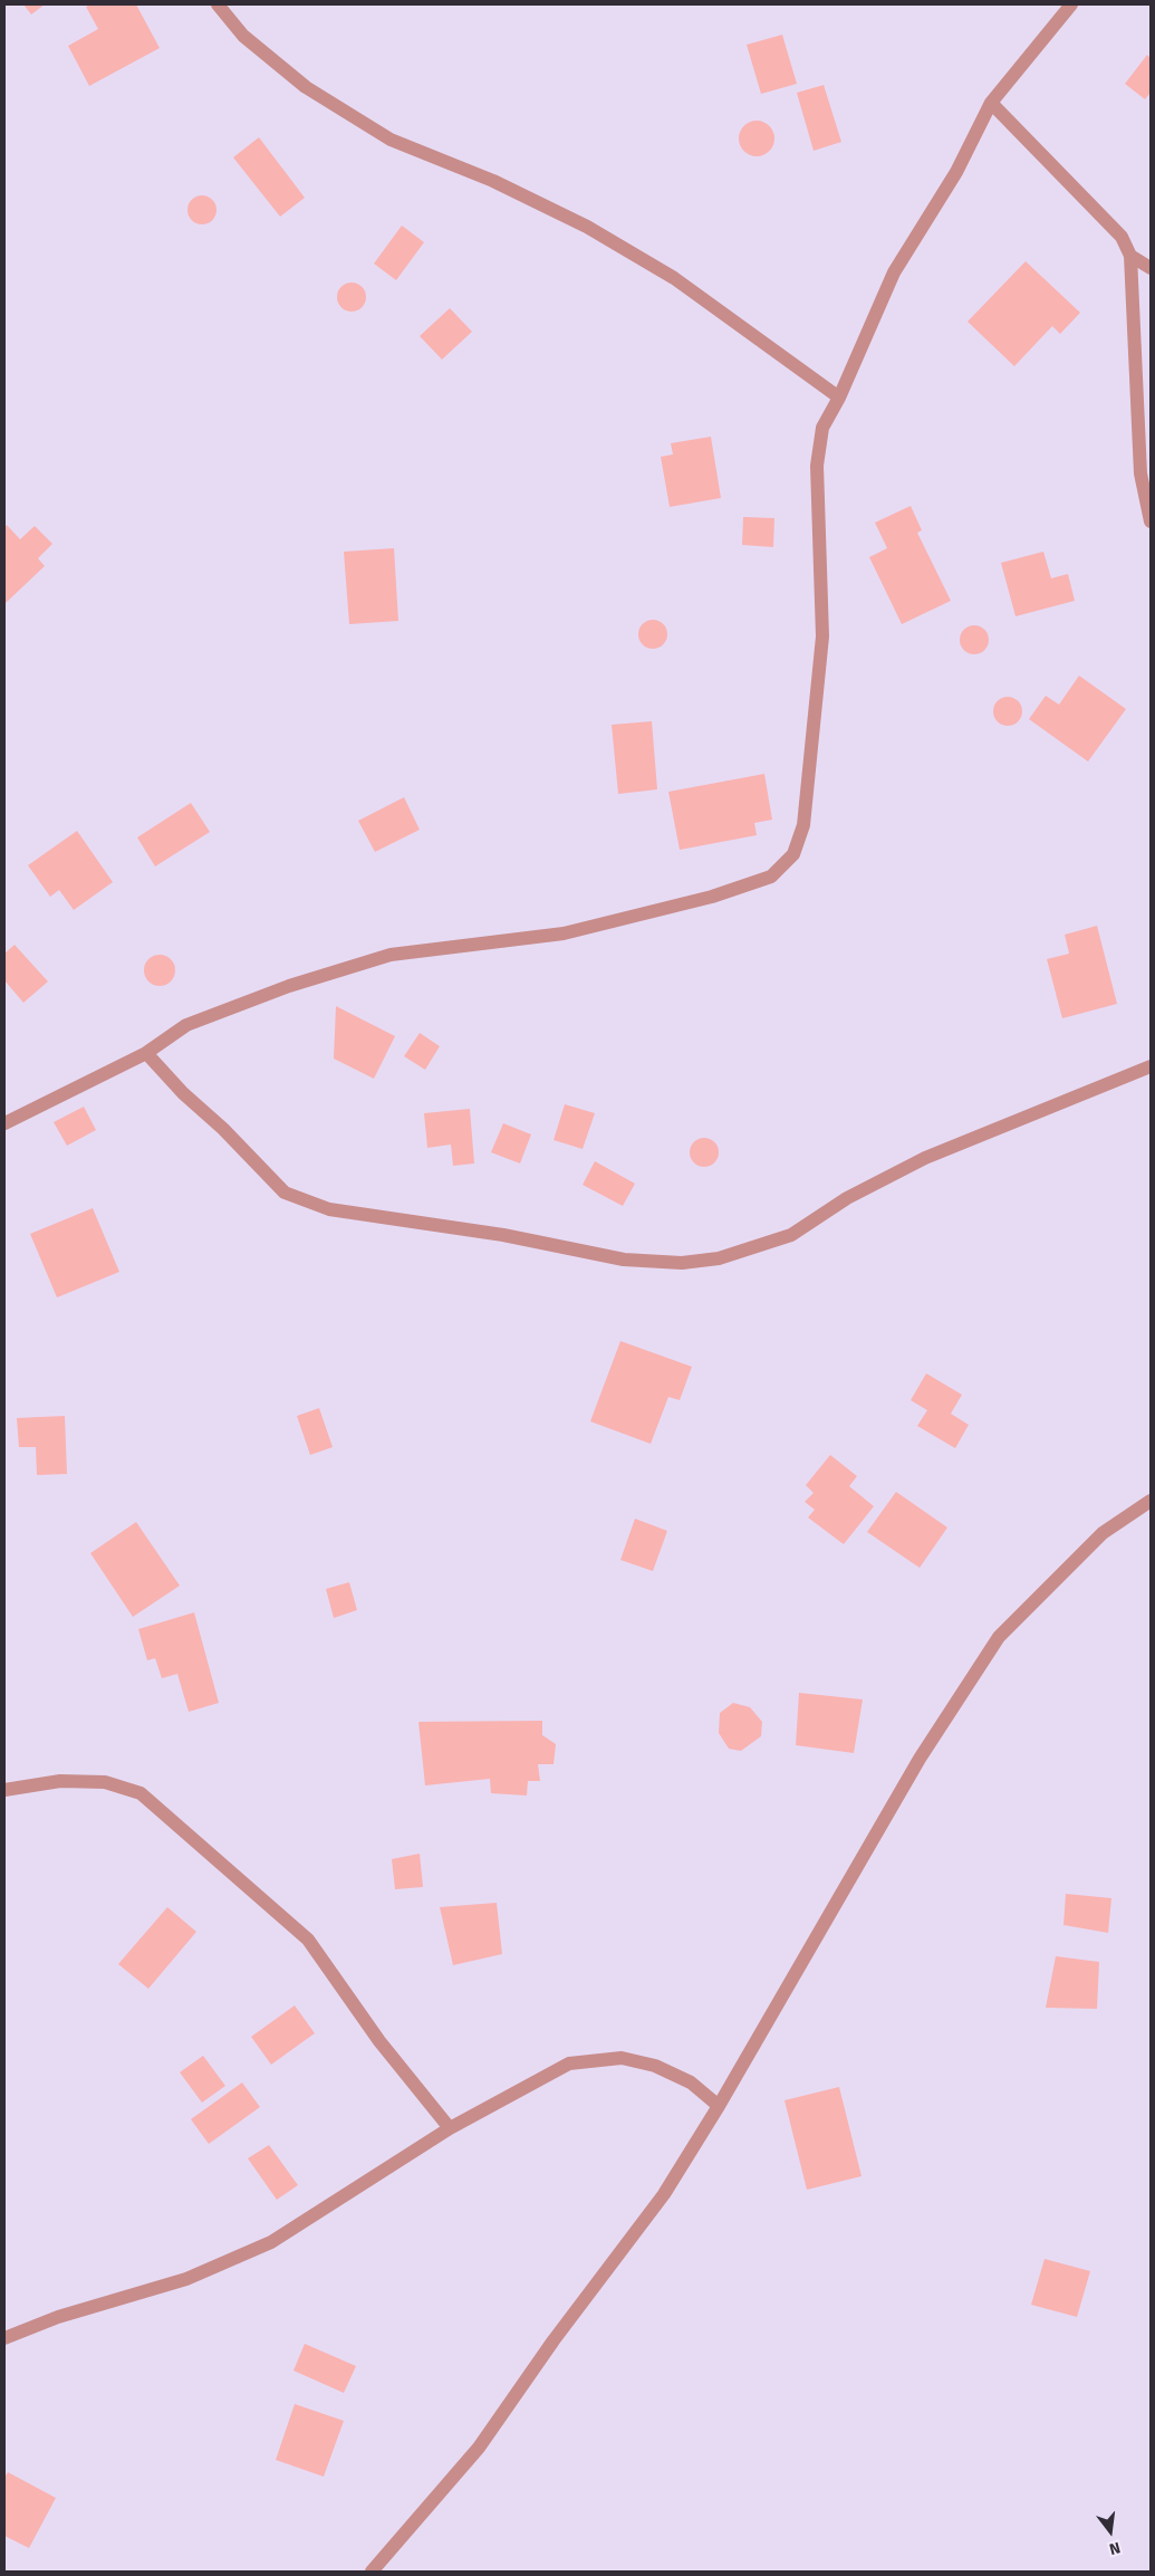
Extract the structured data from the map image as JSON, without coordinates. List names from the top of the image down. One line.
{"north":"bottom"}
